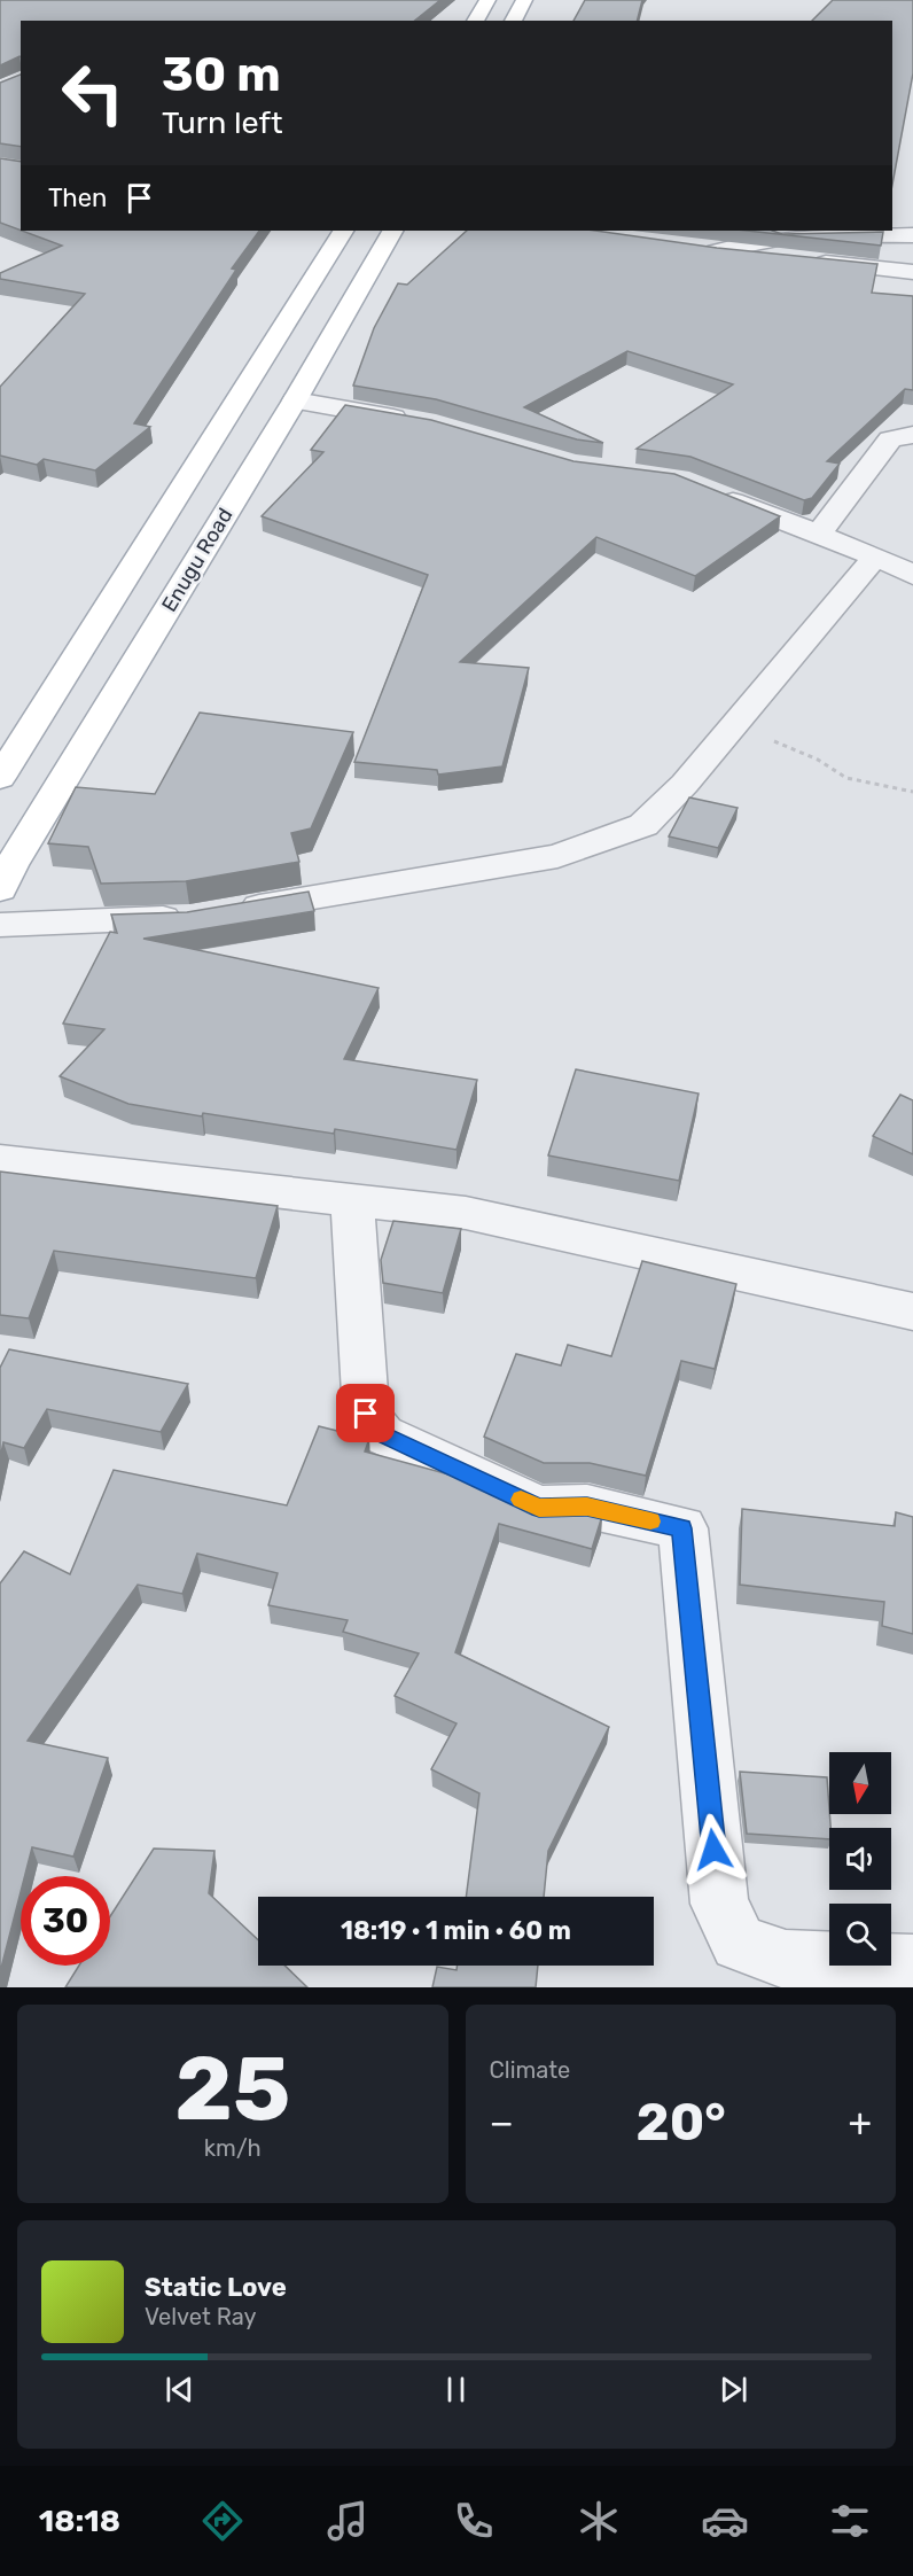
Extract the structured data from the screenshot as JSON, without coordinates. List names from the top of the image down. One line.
{"streets":{"main road":["Enugu Road"]},"north":"bottom","page":{"turn":["30 m","Turn left"],"then":"Then","limit":"30","trip":"18:19 · 1 min · 60 m","tile":[["25","km/h"],"Climate"],"heat":["−","20°","+"],"song":["Static Love","Velvet Ray"],"tabs":"18:18"}}
